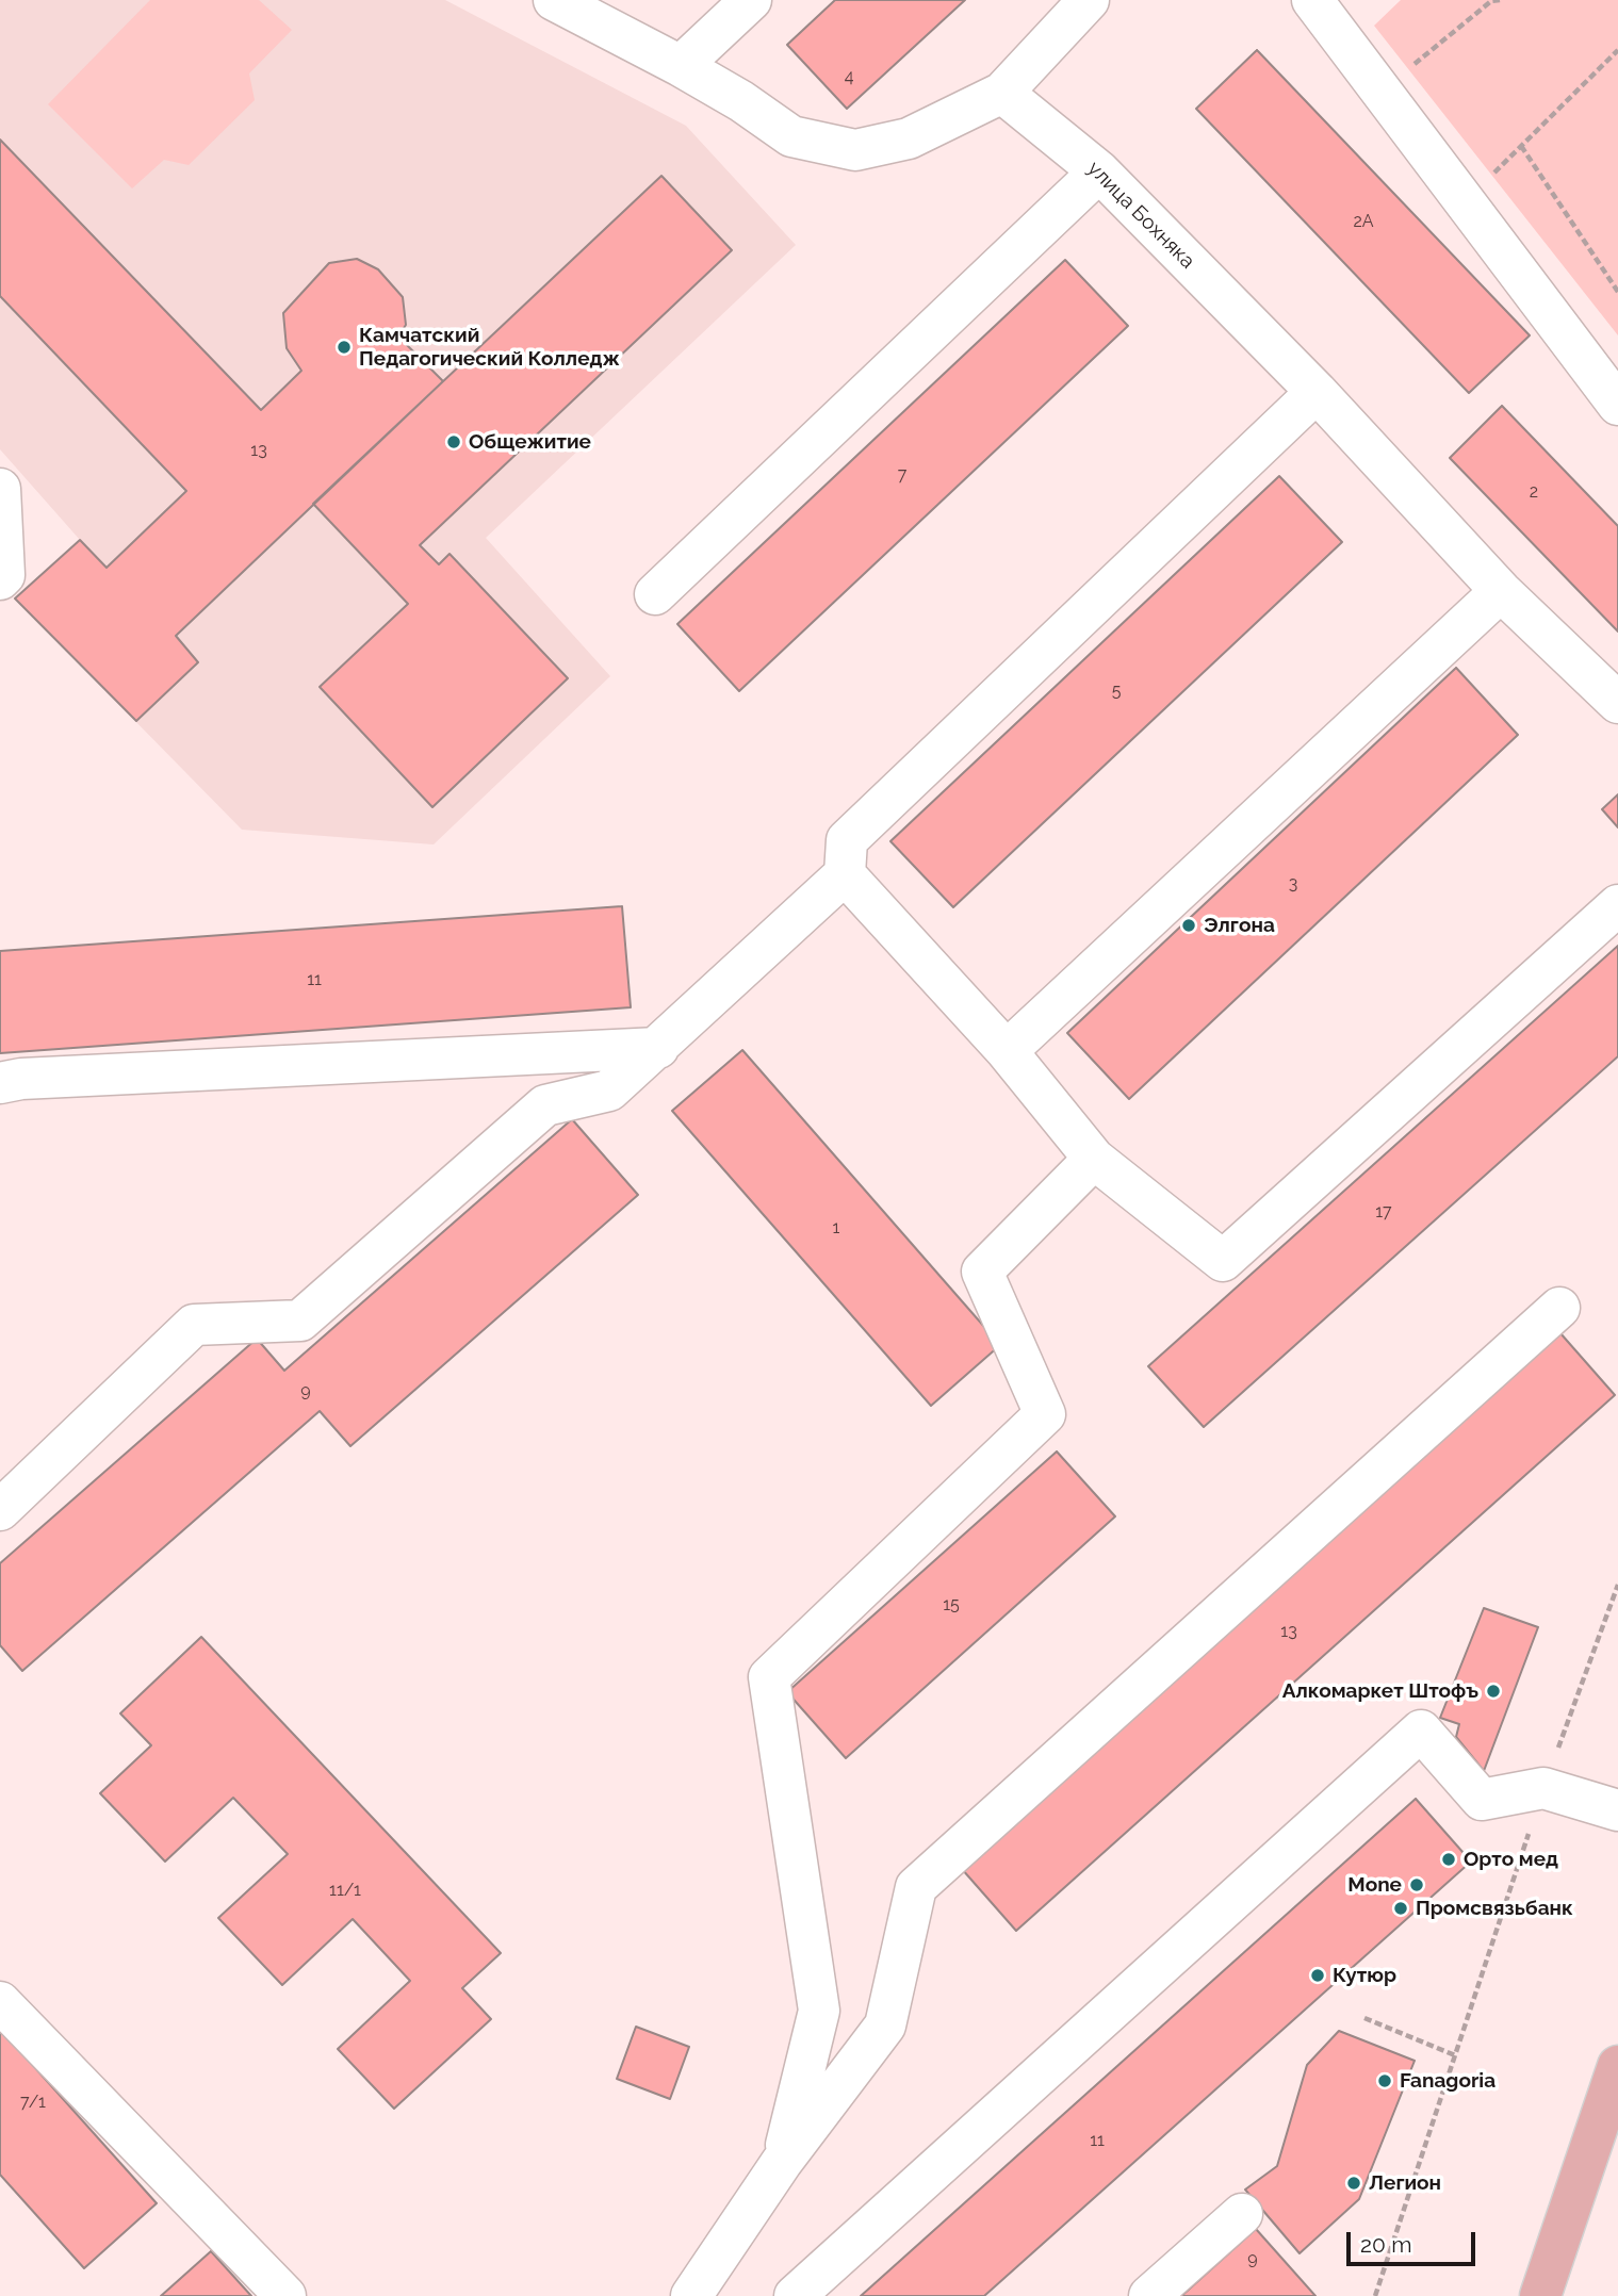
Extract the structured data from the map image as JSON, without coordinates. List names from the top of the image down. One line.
{"streets":{"street":["улица Бохняка"]},"places":["Камчатский Педагогический Колледж","Общежитие","Элгона","Алкомаркет Штофъ","Орто мед","Mone","Промсвязьбанк","Кутюр","Fanagoria","Легион"],"house_numbers":["4","2А","13","7","2","5","3","11","17","1","9","15","13","11/1","7/1","11","9"],"scale_bar":"20 m"}
